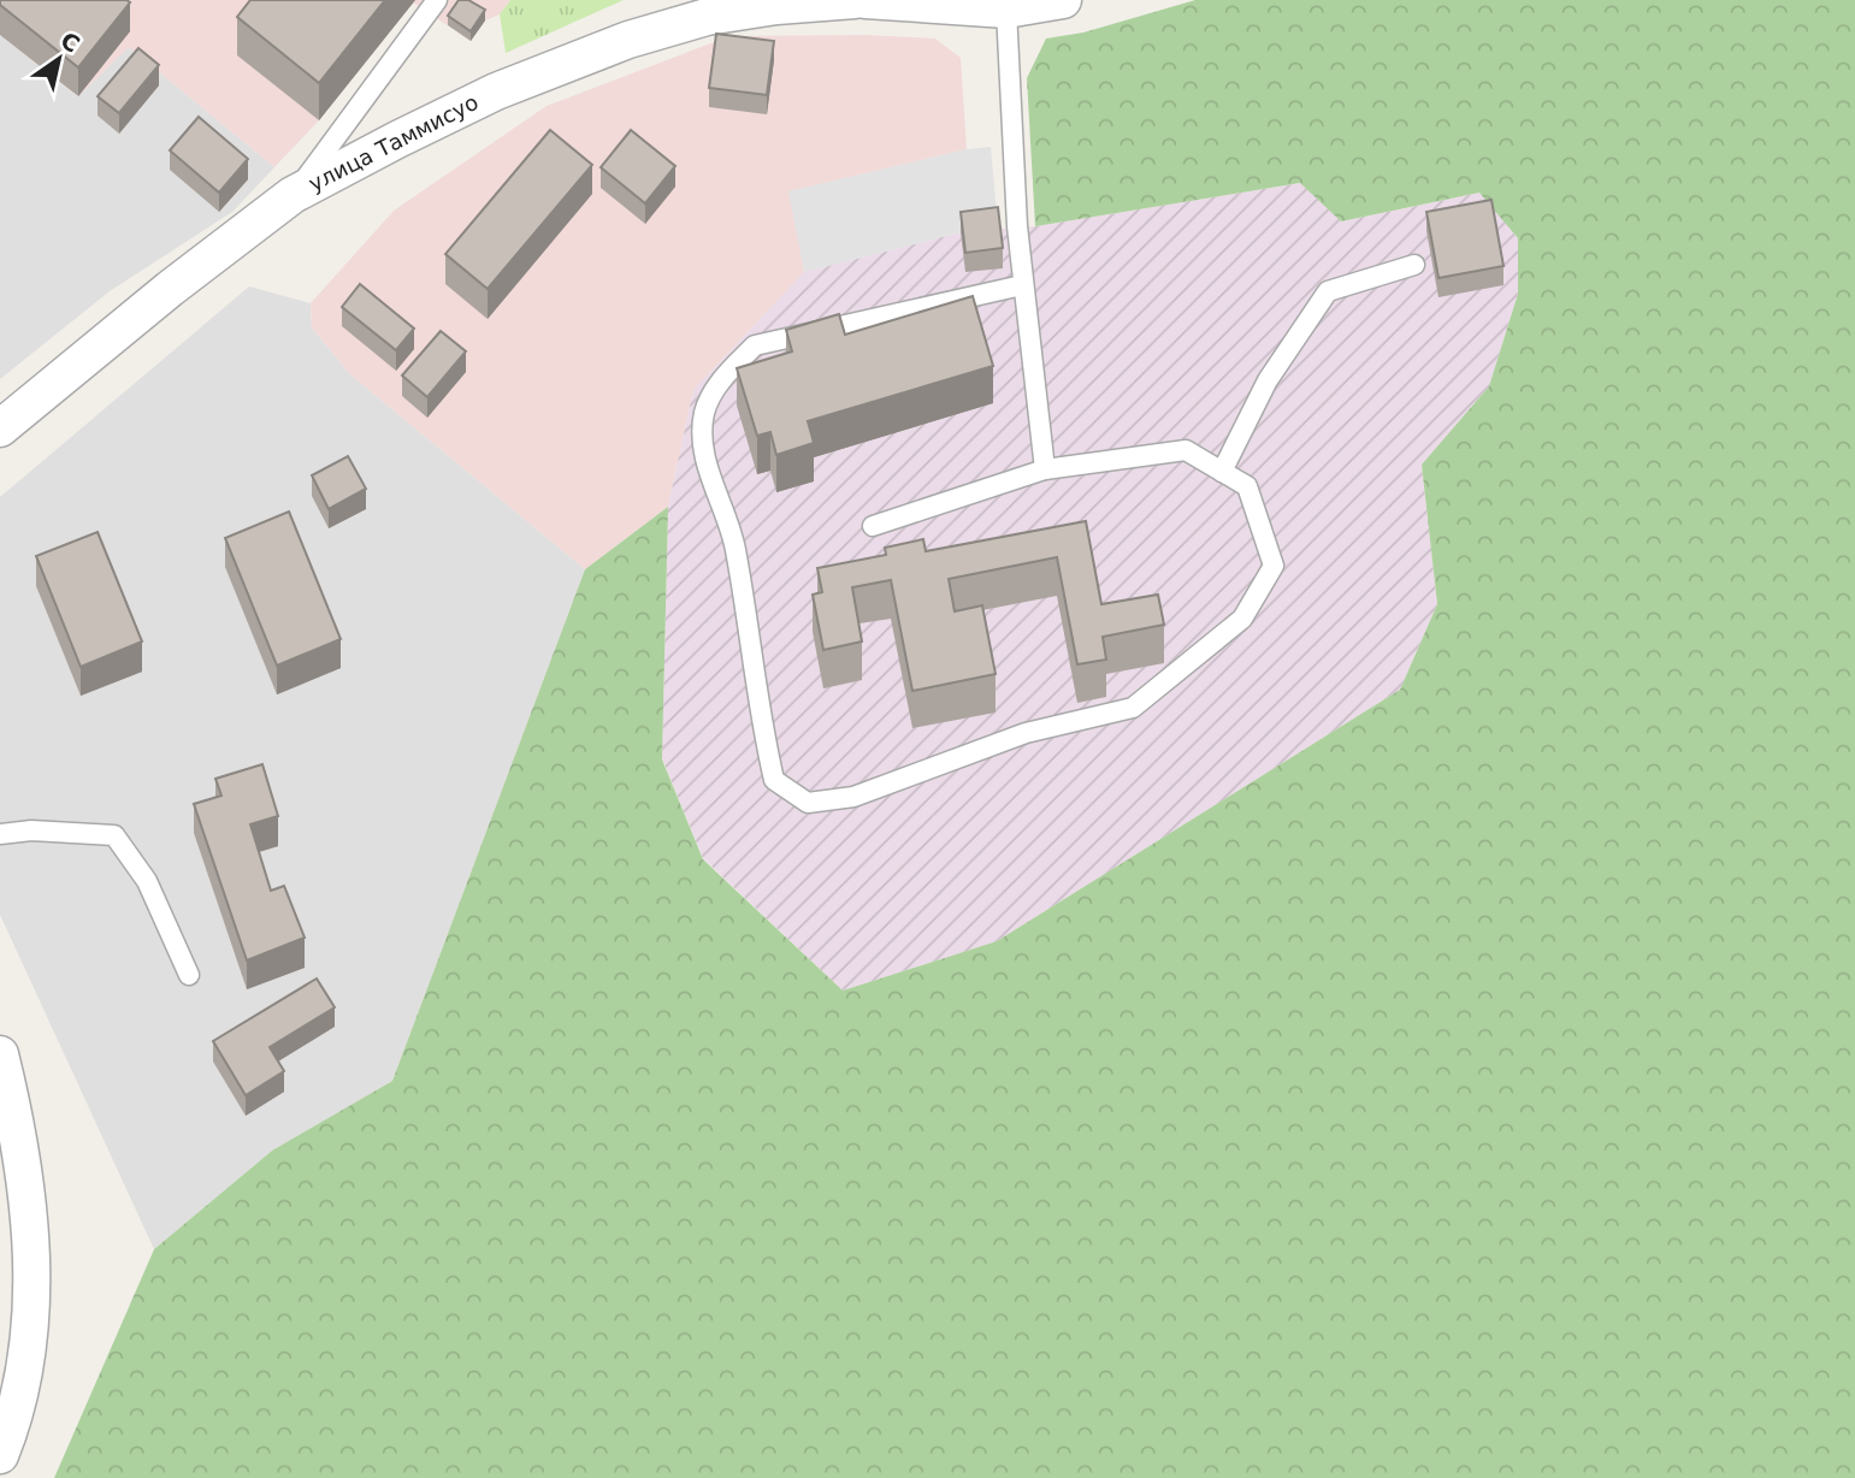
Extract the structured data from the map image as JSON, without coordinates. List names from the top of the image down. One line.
{"streets":{"street":["улица Таммисуо"]},"north":"top right"}
